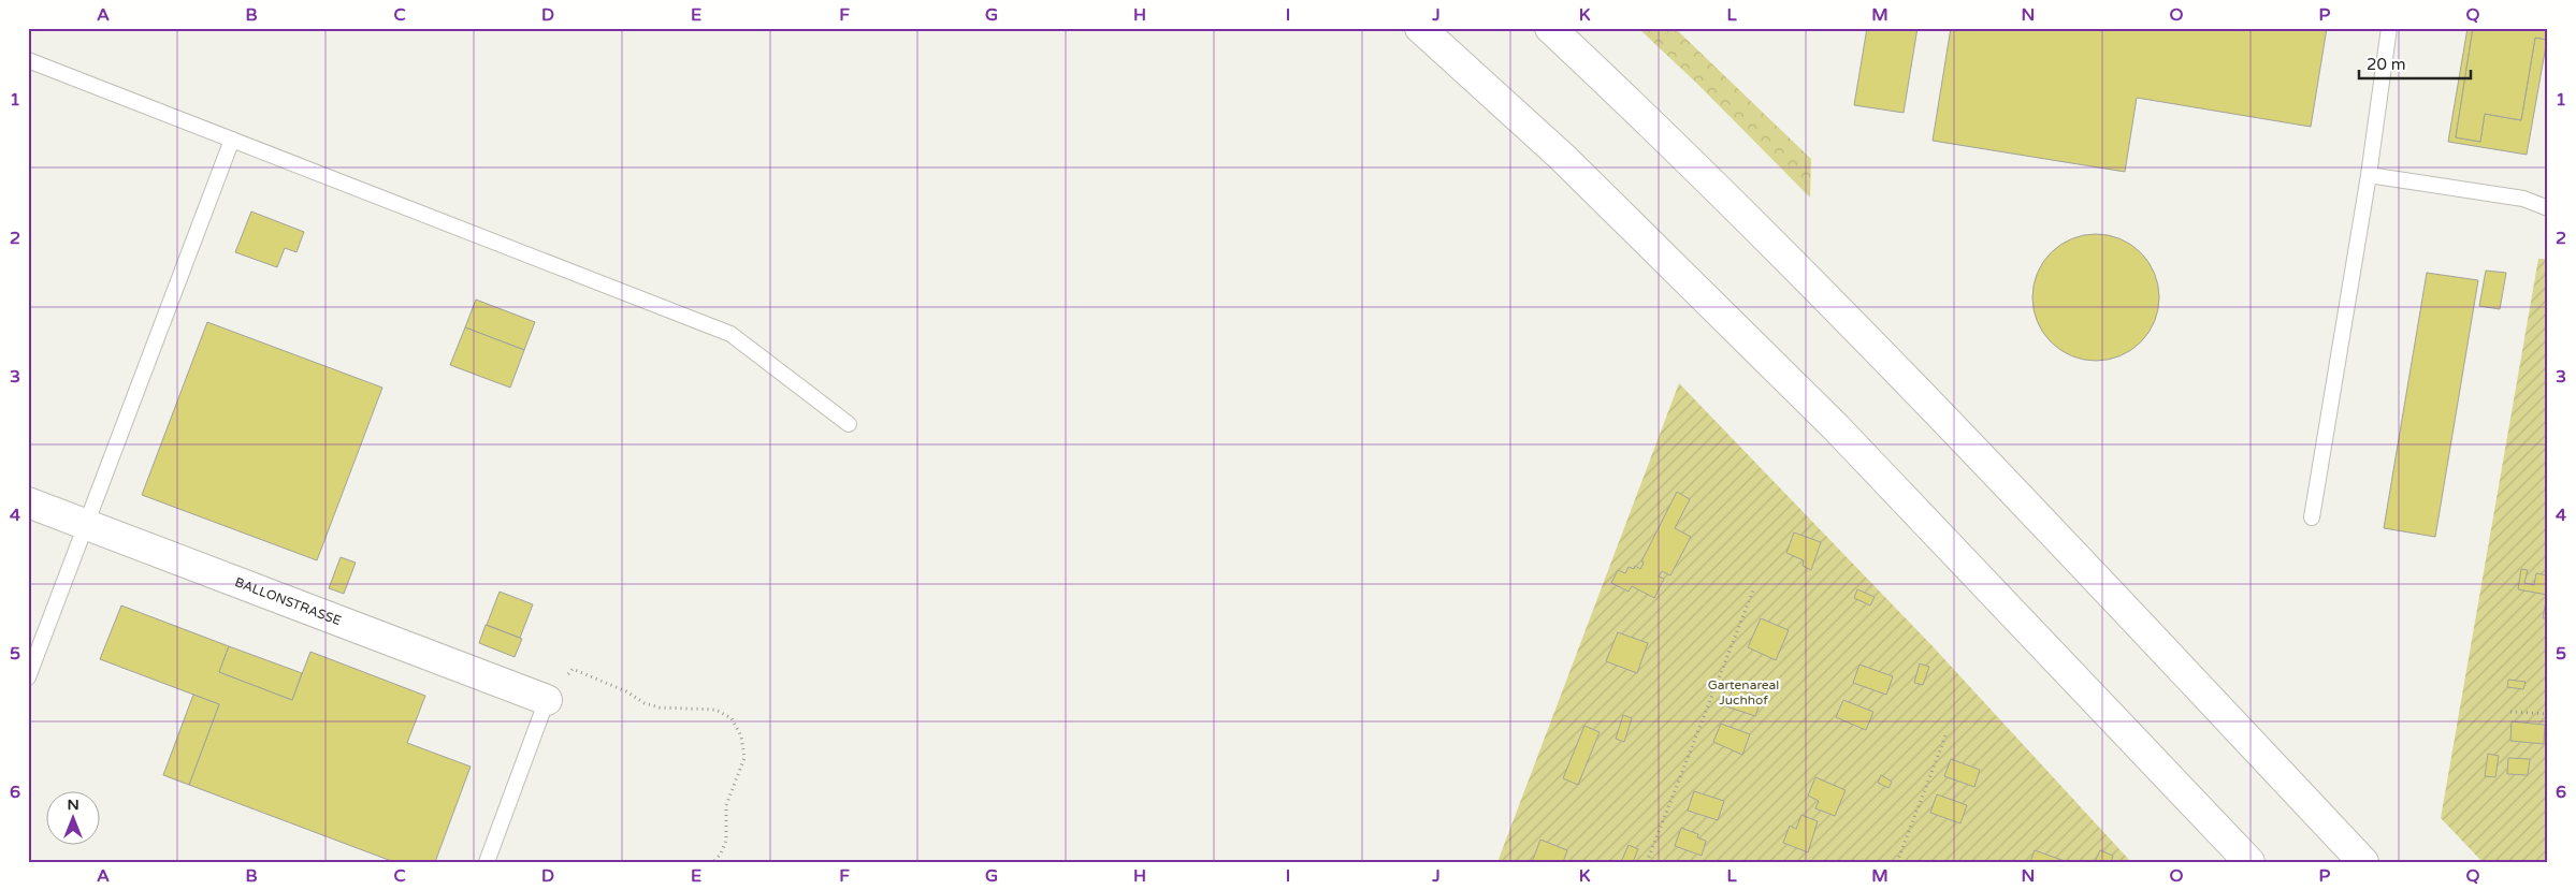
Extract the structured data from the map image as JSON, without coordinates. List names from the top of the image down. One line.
{"streets":{"main road":["BALLONSTRASSE"]},"parks":["Gartenareal Juchhof"],"scale_bar":"20 m","north":"top","grid":{"columns":["A","B","C","D","E","F","G","H","I","J","K","L","M","N","O","P","Q"],"rows":["1","2","3","4","5","6"]}}
